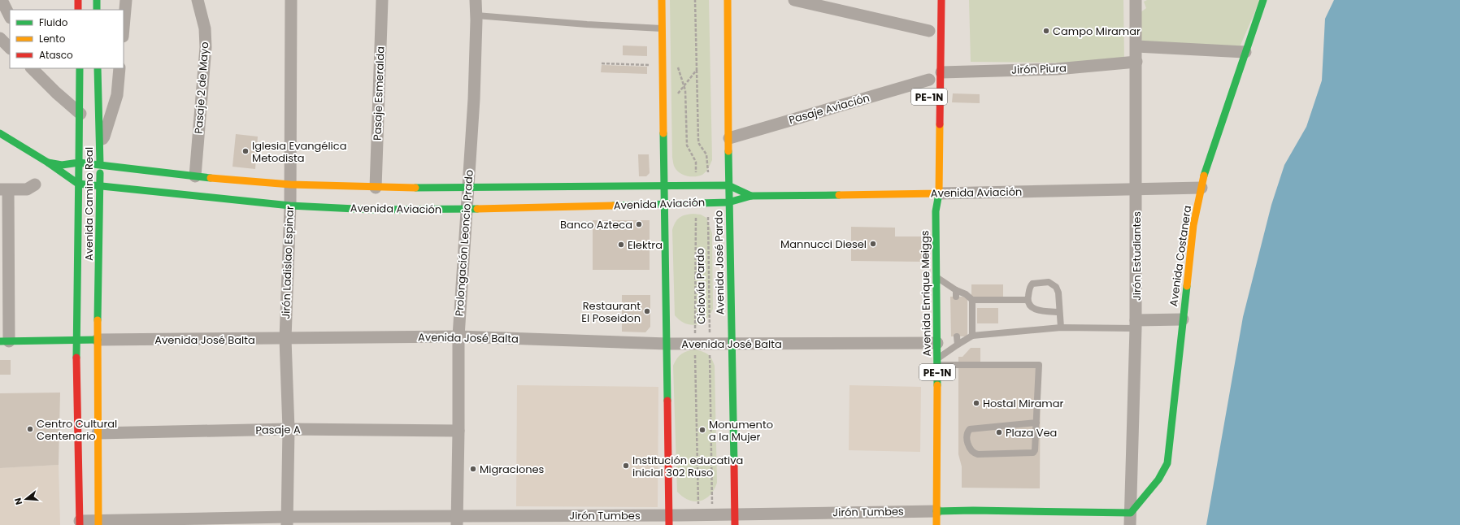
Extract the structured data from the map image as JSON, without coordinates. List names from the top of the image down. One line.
{"streets":{"main road":["PE-1N","Avenida Aviación","Avenida Camino Real","Avenida Costanera","Avenida José Pardo","Avenida Enrique Meiggs","Avenida José Balta","Jirón Tumbes"],"street":["Jirón Piura","Pasaje 2 de Mayo","Pasaje Esmeralda","Pasaje Aviación","Prolongación Leoncio Prado","Jirón Estudiantes","Jirón Ladislao Espinar","Pasaje A"],"path":["Ciclovía Pardo"]},"crossings":[["Jirón Piura","Pasaje Aviación"],["Jirón Piura","Jirón Estudiantes"],["Jirón Piura","Avenida Enrique Meiggs"],["Pasaje 2 de Mayo","Avenida Aviación"],["Pasaje Esmeralda","Avenida Aviación"],["PE-1N","Avenida Enrique Meiggs"],["PE-1N","Jirón Tumbes"],["Pasaje Aviación","Avenida José Pardo"],["Pasaje Aviación","Avenida Enrique Meiggs"],["Avenida Aviación","Avenida Camino Real"],["Avenida Aviación","Prolongación Leoncio Prado"],["Avenida Aviación","Jirón Estudiantes"],["Avenida Aviación","Avenida Costanera"],["Avenida Aviación","Jirón Ladislao Espinar"],["Avenida Aviación","Avenida José Pardo"],["Avenida Aviación","Ciclovía Pardo"],["Avenida Aviación","Avenida Enrique Meiggs"],["Avenida Camino Real","Avenida José Balta"],["Avenida Camino Real","Pasaje A"],["Avenida Camino Real","Jirón Tumbes"],["Prolongación Leoncio Prado","Avenida José Balta"],["Prolongación Leoncio Prado","Pasaje A"],["Prolongación Leoncio Prado","Jirón Tumbes"],["Jirón Estudiantes","Avenida Costanera"],["Jirón Estudiantes","Jirón Tumbes"],["Avenida Costanera","Jirón Tumbes"],["Jirón Ladislao Espinar","Avenida José Balta"],["Jirón Ladislao Espinar","Pasaje A"],["Jirón Ladislao Espinar","Jirón Tumbes"],["Avenida José Pardo","Avenida José Balta"],["Avenida José Pardo","Jirón Tumbes"],["Ciclovía Pardo","Avenida José Balta"],["Ciclovía Pardo","Jirón Tumbes"],["Avenida Enrique Meiggs","Avenida José Balta"],["Avenida Enrique Meiggs","Jirón Tumbes"]],"places":["Campo Miramar","Iglesia Evangélica Metodista","Banco Azteca","Mannucci Diesel","Elektra","Restaurant El Poseidon","Hostal Miramar","Centro Cultural Centenario","Monumento a la Mujer","Plaza Vea","Institución educativa inicial 302 Ruso","Migraciones"],"legend":["Fluido","Lento","Atasco"],"north":"left"}
